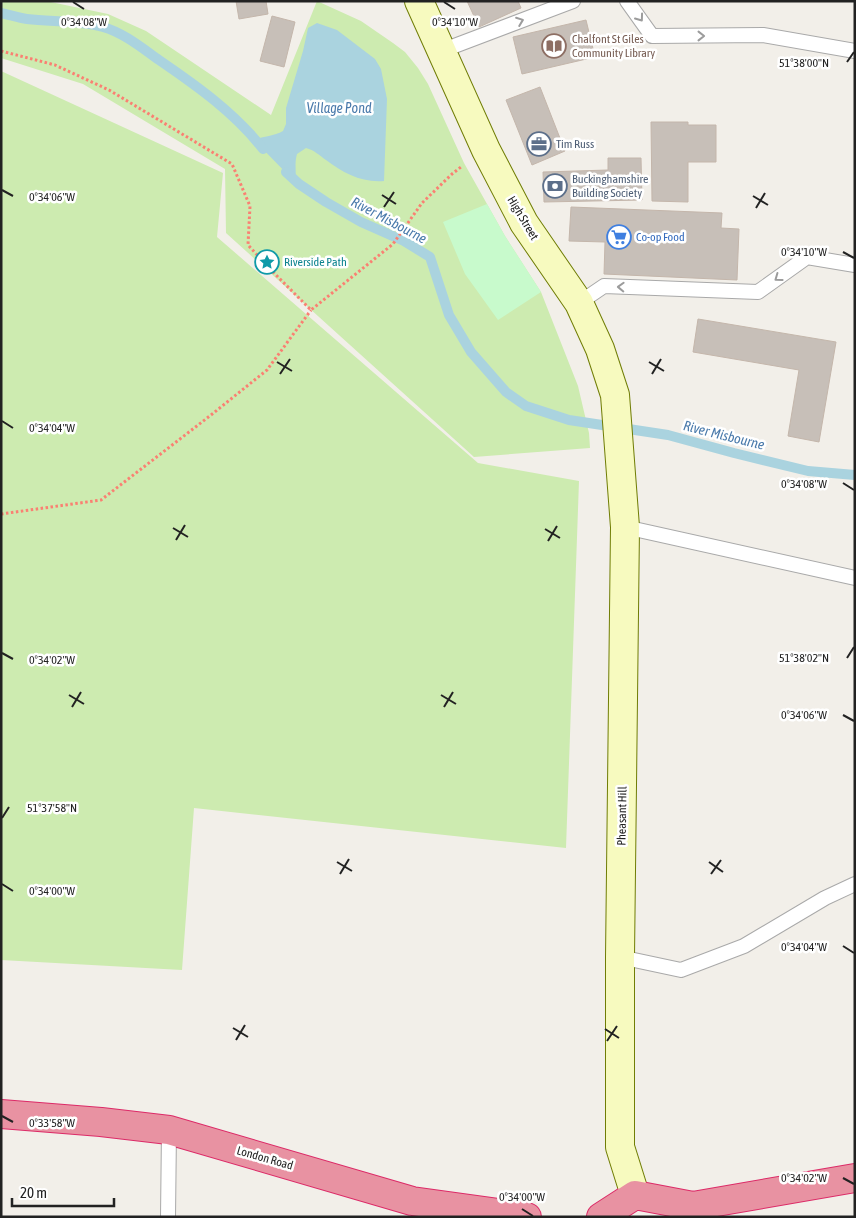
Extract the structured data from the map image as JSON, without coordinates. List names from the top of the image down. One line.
{"streets":{"highway":["London Road"],"street":["High Street","Pheasant Hill"]},"crossings":[["High Street","Pheasant Hill"]],"water":["Village Pond","River Misbourne"],"places":{"library":["Chalfont St Giles Community Library"],"office":["Tim Russ"],"bank":["Buckinghamshire Building Society"],"supermarket":["Co-op Food"],"place":["Riverside Path"]},"scale_bar":"20 m","coordinates":["0°34'08\"W","0°34'10\"W","51°38'00\"N","0°34'06\"W","0°34'04\"W","51°38'02\"N","0°34'02\"W","51°37'58\"N","0°34'00\"W","0°33'58\"W"]}
